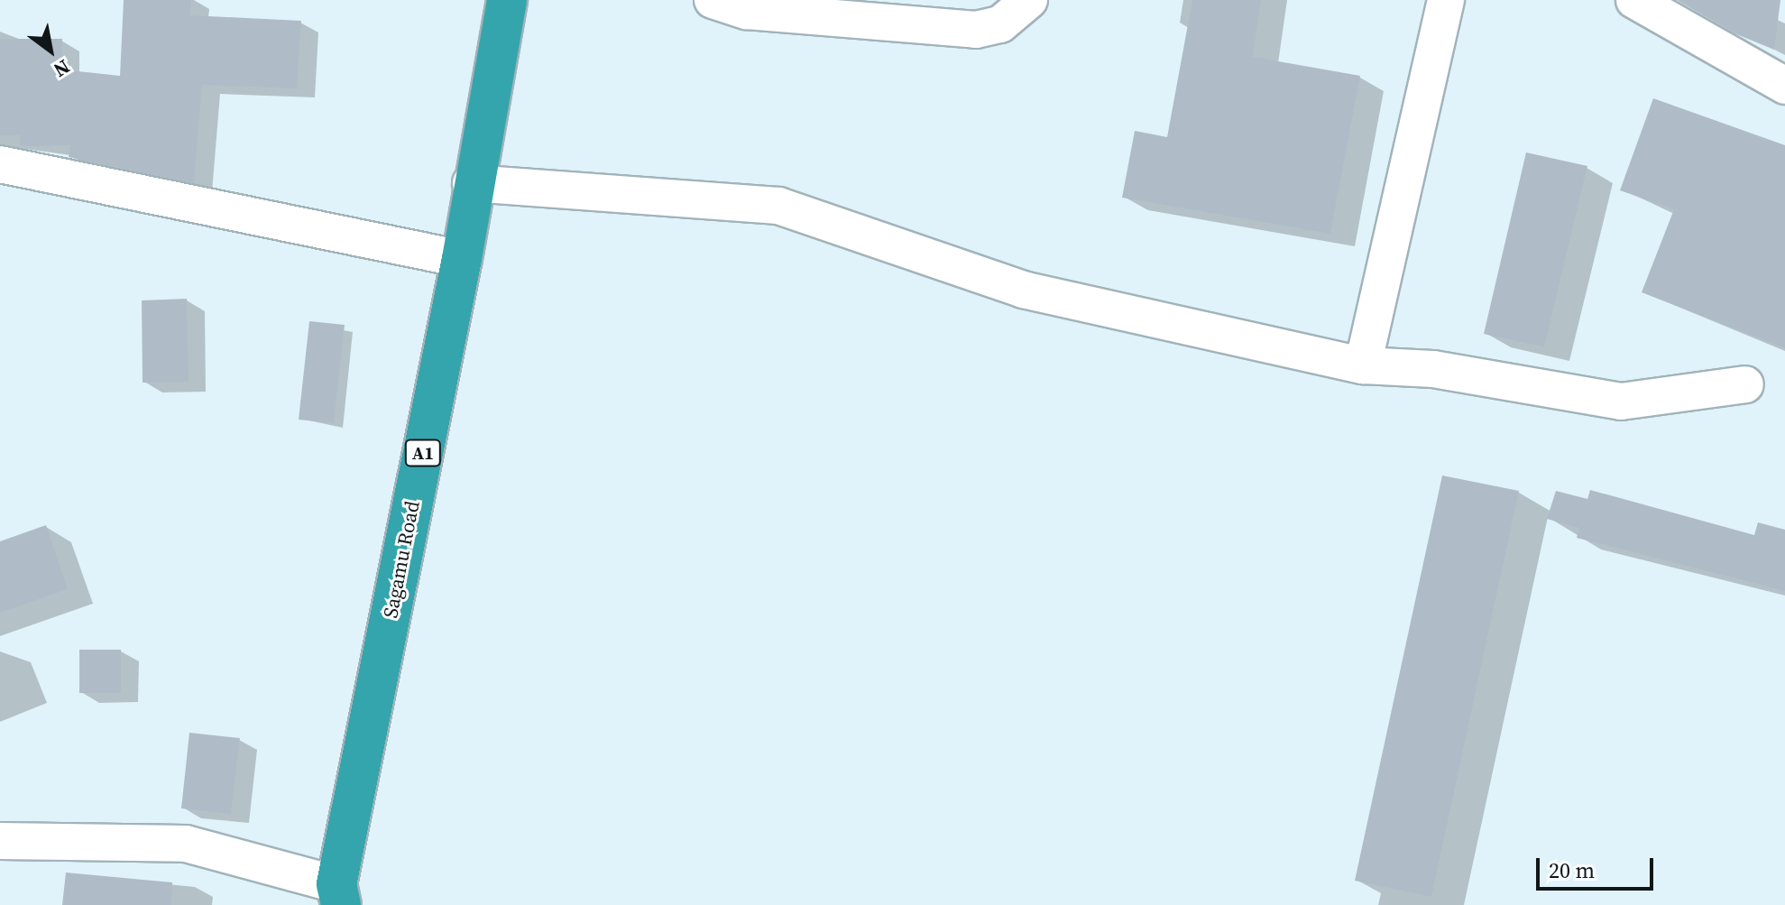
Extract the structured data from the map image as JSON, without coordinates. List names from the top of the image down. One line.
{"streets":{"highway":["A1","Sagamu Road"]},"scale_bar":"20 m","north":"bottom right"}
